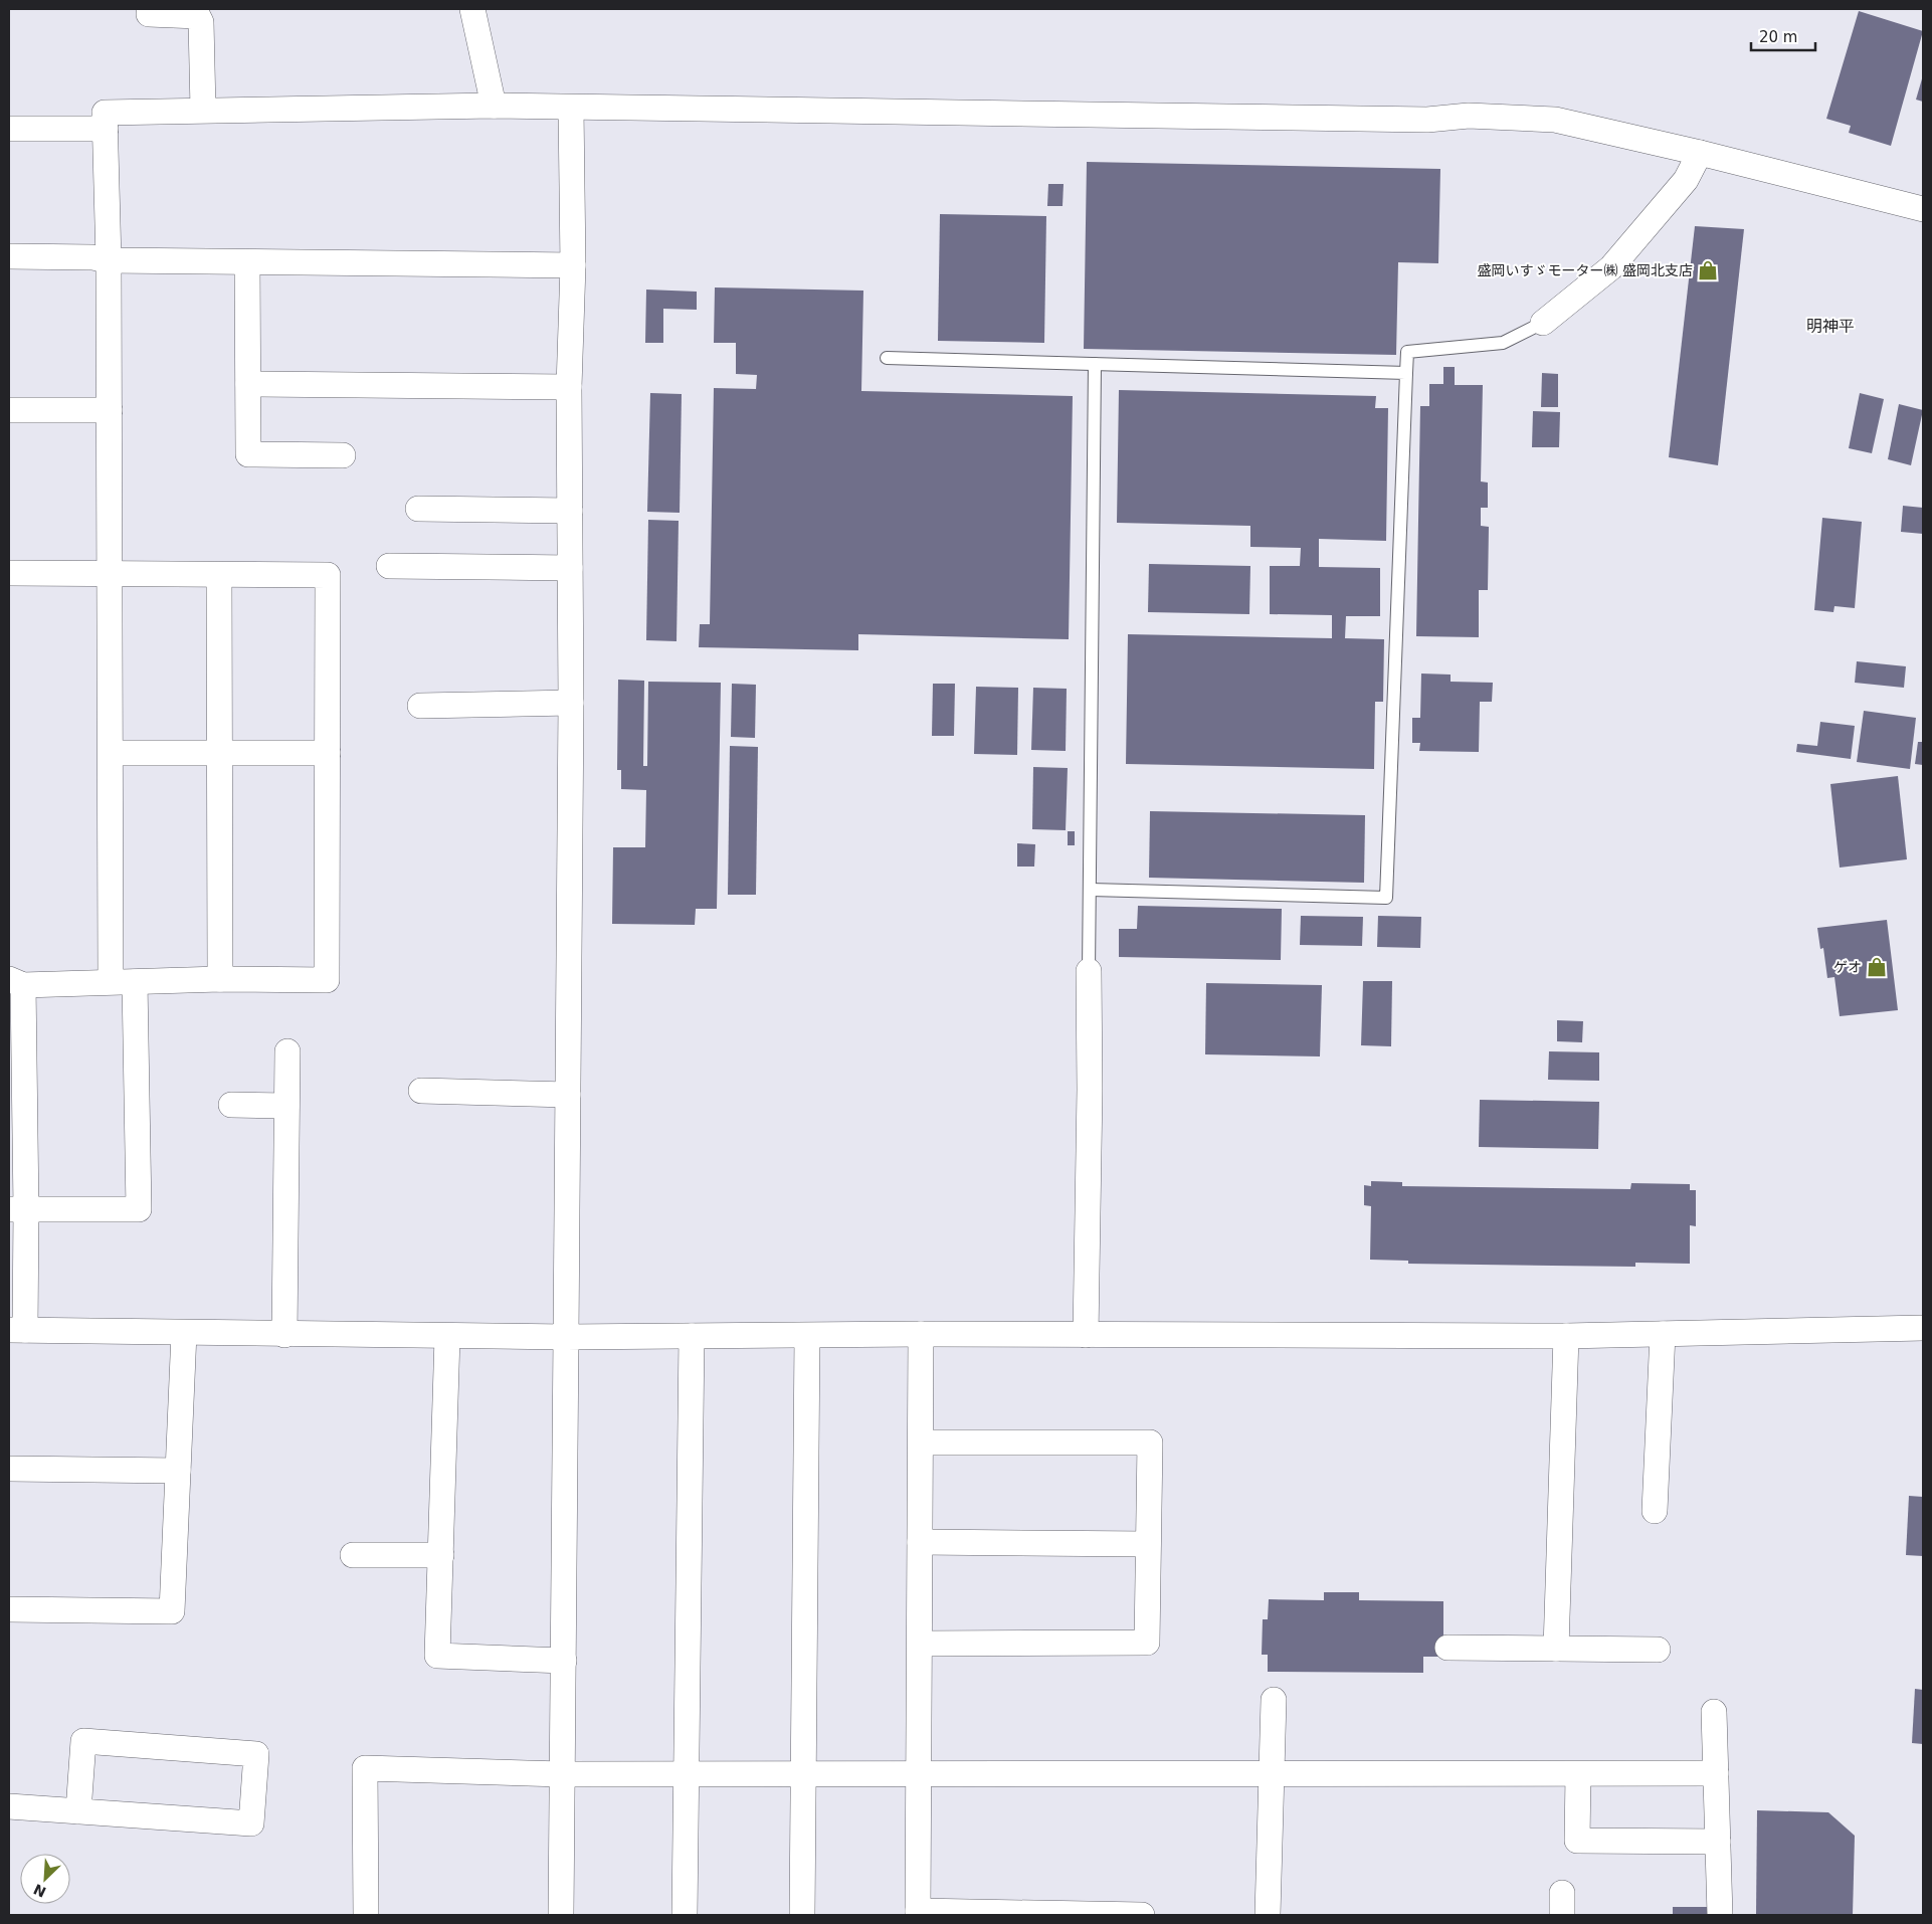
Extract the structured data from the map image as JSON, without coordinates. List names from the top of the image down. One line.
{"districts":["明神平"],"places":{"shop":["盛岡いすゞモーター㈱ 盛岡北支店","ゲオ"]},"scale_bar":"20 m","north":"bottom left"}
